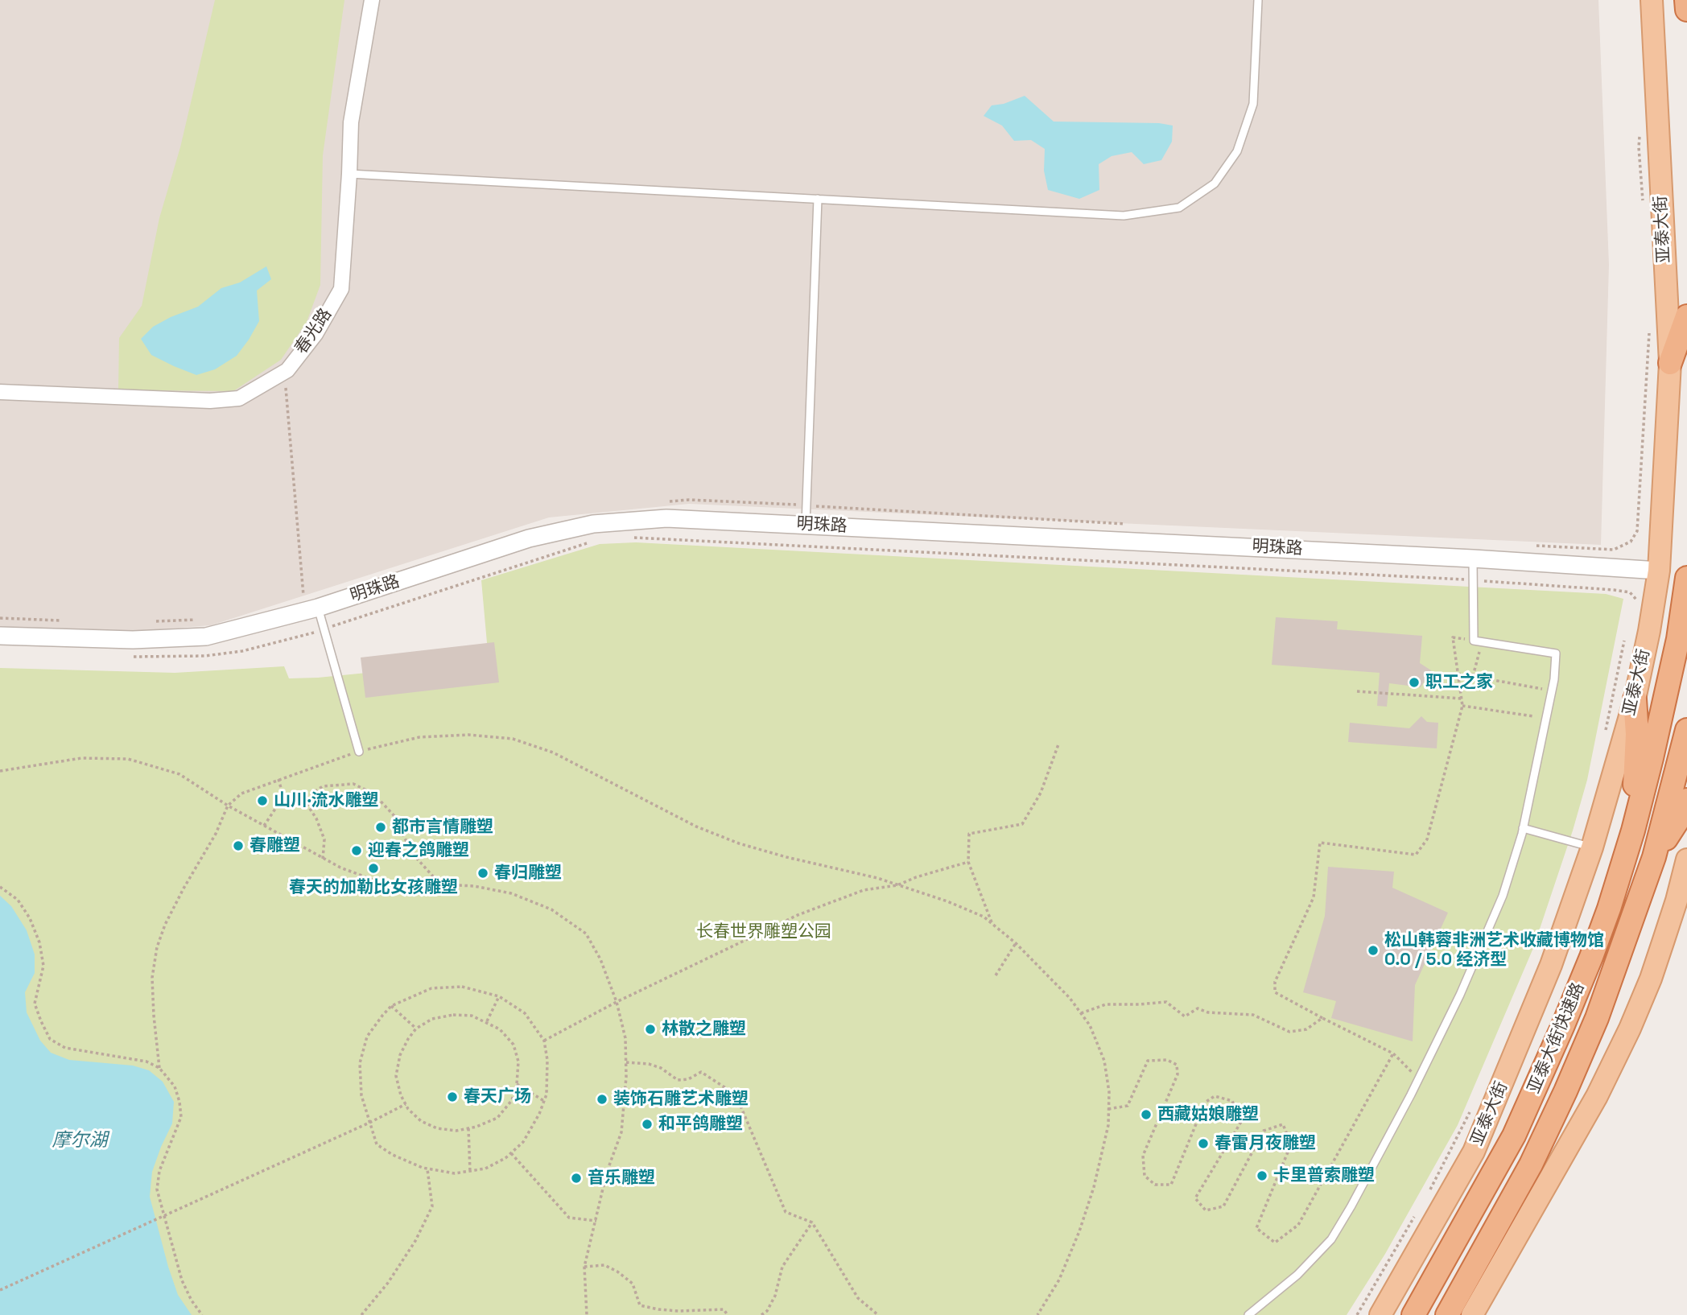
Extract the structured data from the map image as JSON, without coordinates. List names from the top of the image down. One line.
{"streets":{"highway":["亚泰大街快速路"],"main road":["亚泰大街"],"street":["春光路","明珠路"]},"crossings":[["亚泰大街","明珠路"]],"water":["摩尔湖"],"parks":["长春世界雕塑公园"],"places":["职工之家","山川·流水雕塑","都市言情雕塑","春雕塑","迎春之鸽雕塑","春天的加勒比女孩雕塑","春归雕塑","松山韩蓉非洲艺术收藏博物馆 0.0 / 5.0 经济型","林散之雕塑","春天广场","装饰石雕艺术雕塑","西藏姑娘雕塑","和平鸽雕塑","春雷月夜雕塑","卡里普索雕塑","音乐雕塑"]}
